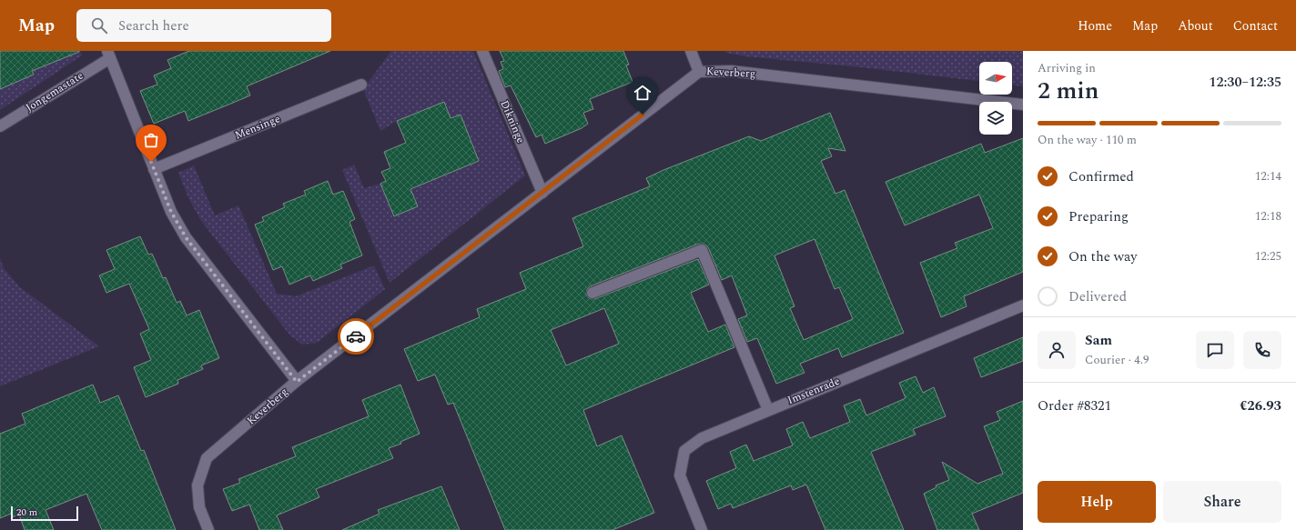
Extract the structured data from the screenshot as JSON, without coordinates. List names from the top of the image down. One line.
{"streets":{"street":["Keverberg","Jongemastate","Dikninge","Mensinge","Imstenrade"]},"crossings":[["Keverberg","Jongemastate"],["Keverberg","Dikninge"],["Jongemastate","Mensinge"]],"scale_bar":"20 m","north":"right","page":{"header":"Map","search":"Search here","nav":["Home","Map","About","Contact"],"heading":["2 min","Arriving in","12:30–12:35"],"panel":["Sam","Courier · 4.9","Order #8321","€26.93"],"bar":"On the way · 110 m","list":[["Confirmed","12:14"],["Preparing","12:18"],["On the way","12:25"],"Delivered"],"buttons":["Help","Share"],"scale":"20 m"}}
